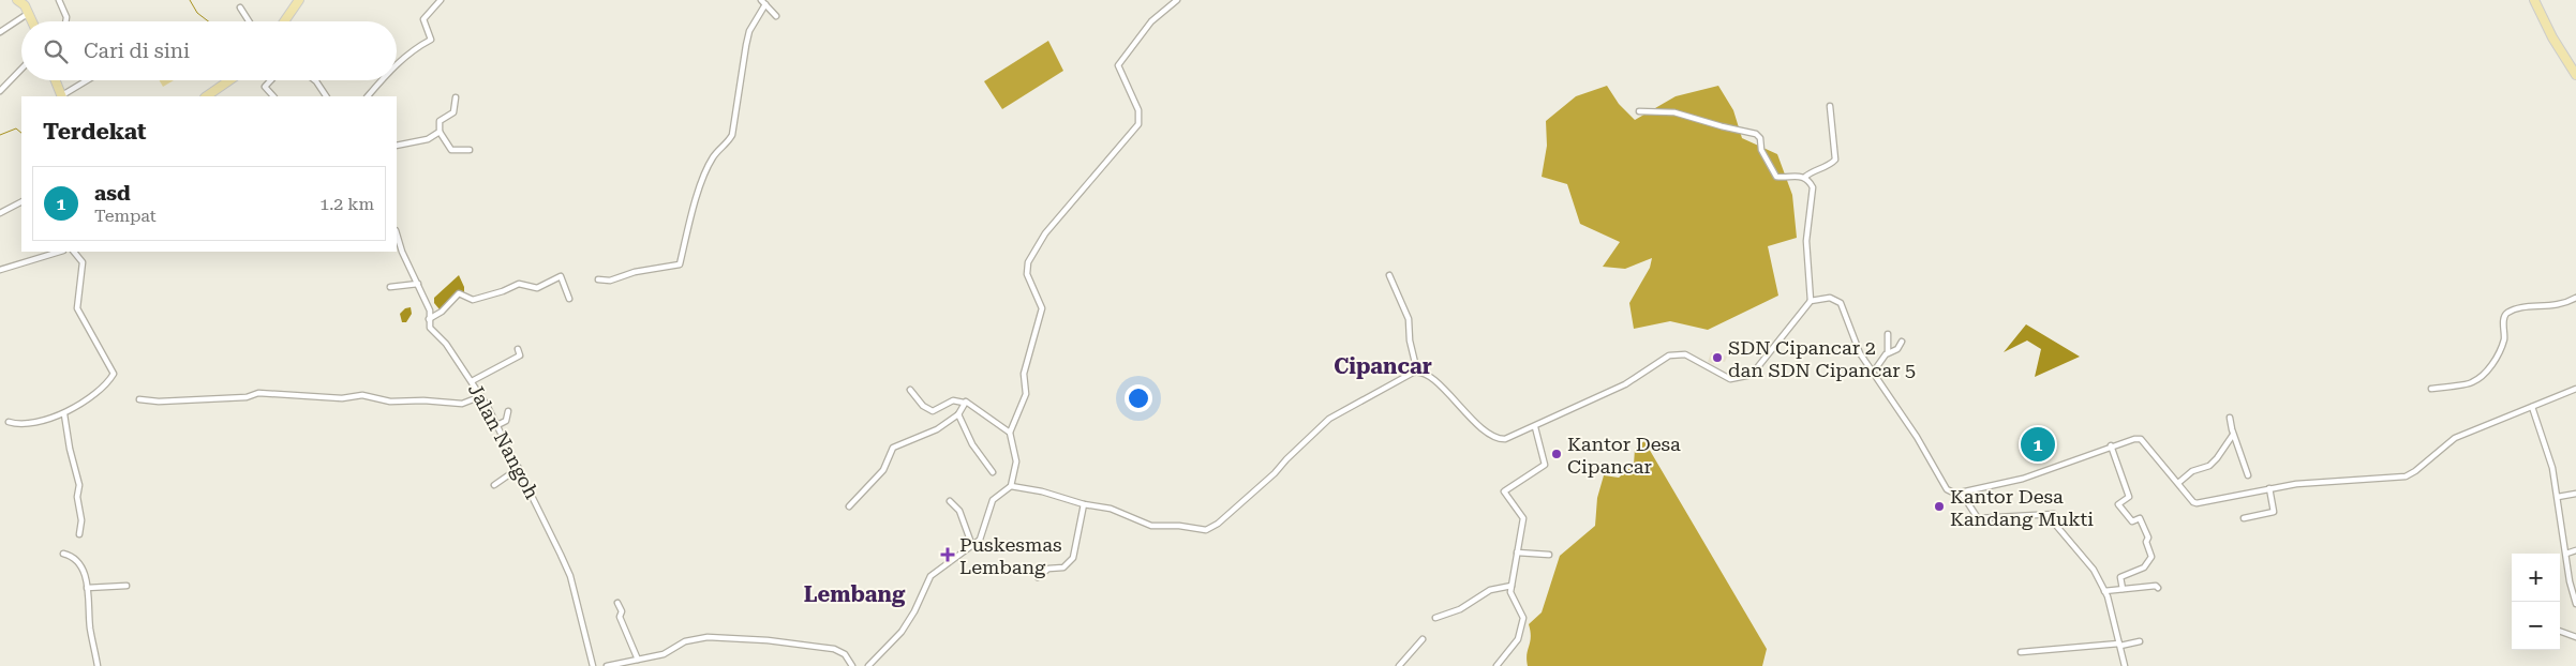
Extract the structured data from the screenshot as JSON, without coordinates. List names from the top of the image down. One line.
{"streets":{"street":["Jalan Nangoh"]},"districts":["Cipancar","Lembang"],"places":{"other":["SDN Cipancar 2 dan SDN Cipancar 5","Kantor Desa Cipancar","Kantor Desa Kandang Mukti"],"health":["Puskesmas Lembang"]},"page":{"search":"Cari di sini","heading":"Terdekat","list":[{"mark":"1","name":"asd","note":"Tempat","value":"1.2 km"}],"pins":"1","map_buttons":["+","−"]}}
